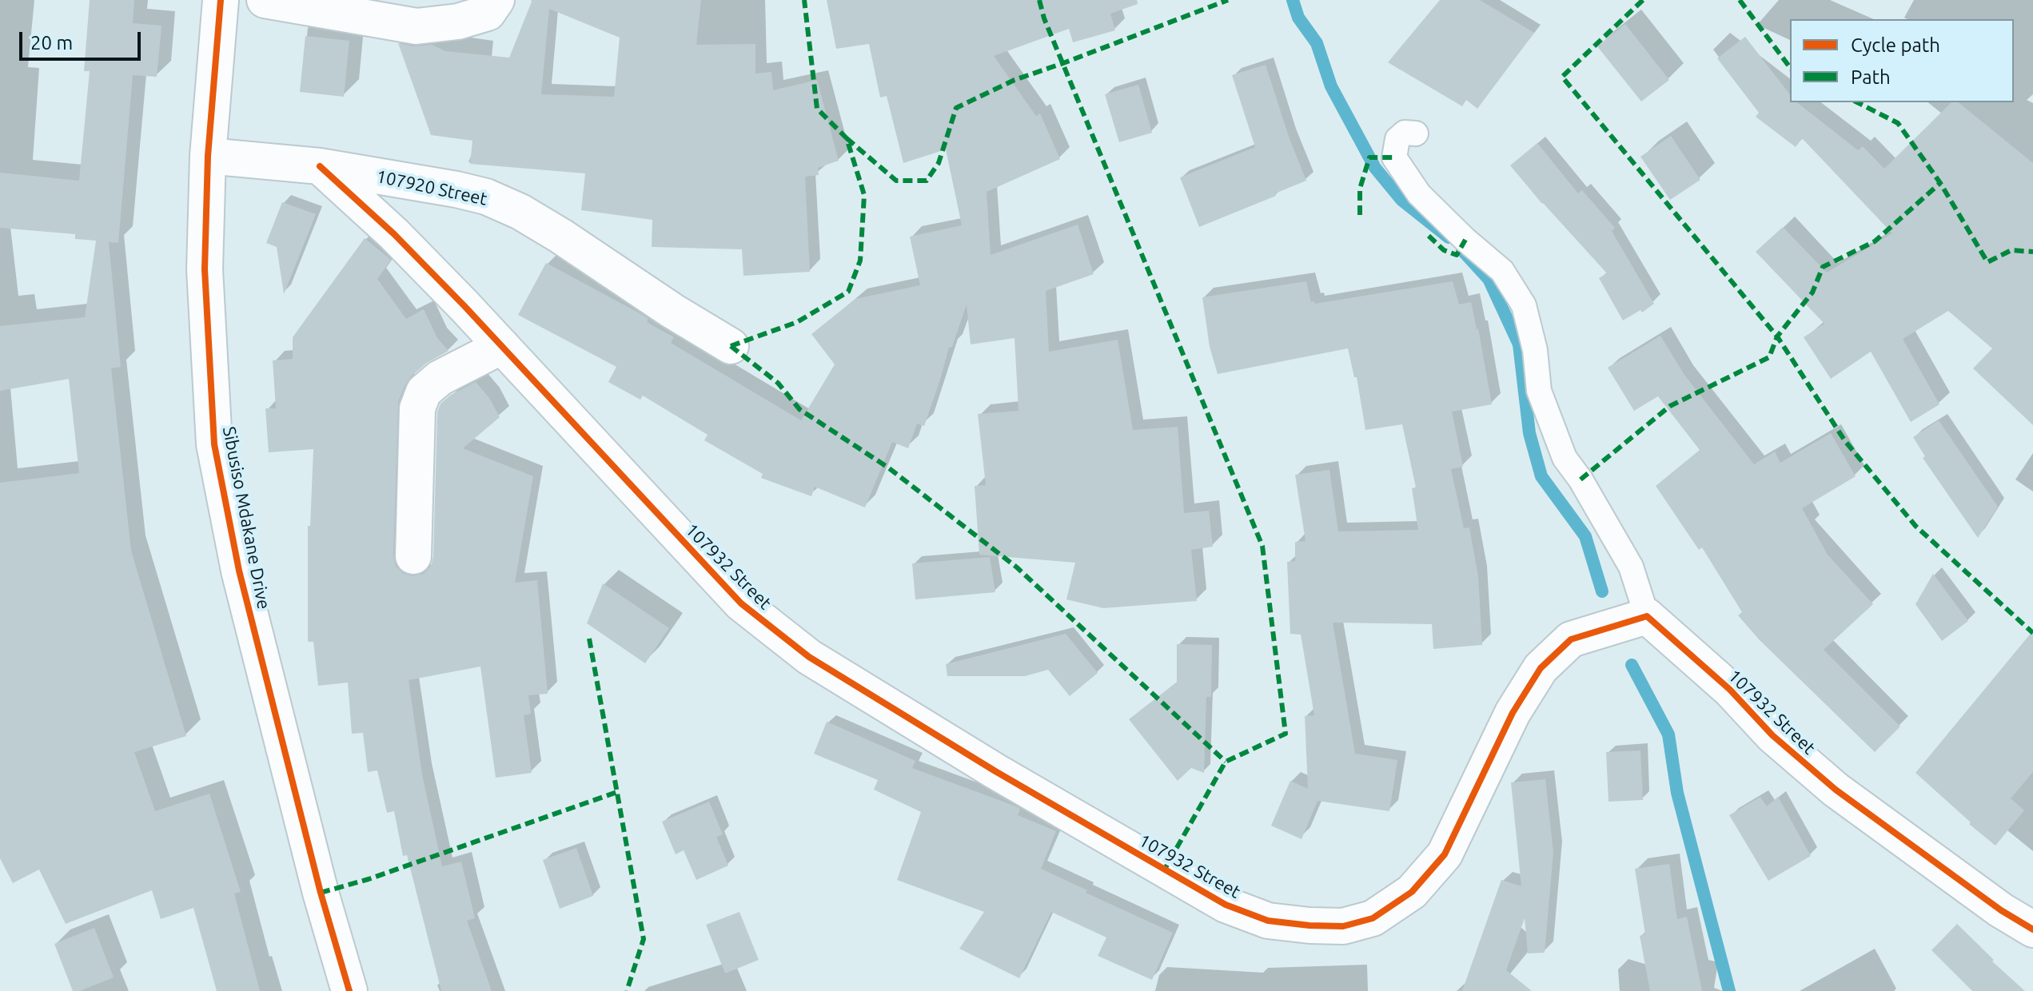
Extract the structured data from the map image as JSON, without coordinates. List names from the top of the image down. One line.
{"streets":{"street":["107920 Street","Sibusiso Mdakane Drive","107932 Street"]},"crossings":[["107920 Street","Sibusiso Mdakane Drive"],["107920 Street","107932 Street"]],"legend":["Cycle path","Path"],"scale_bar":"20 m"}
